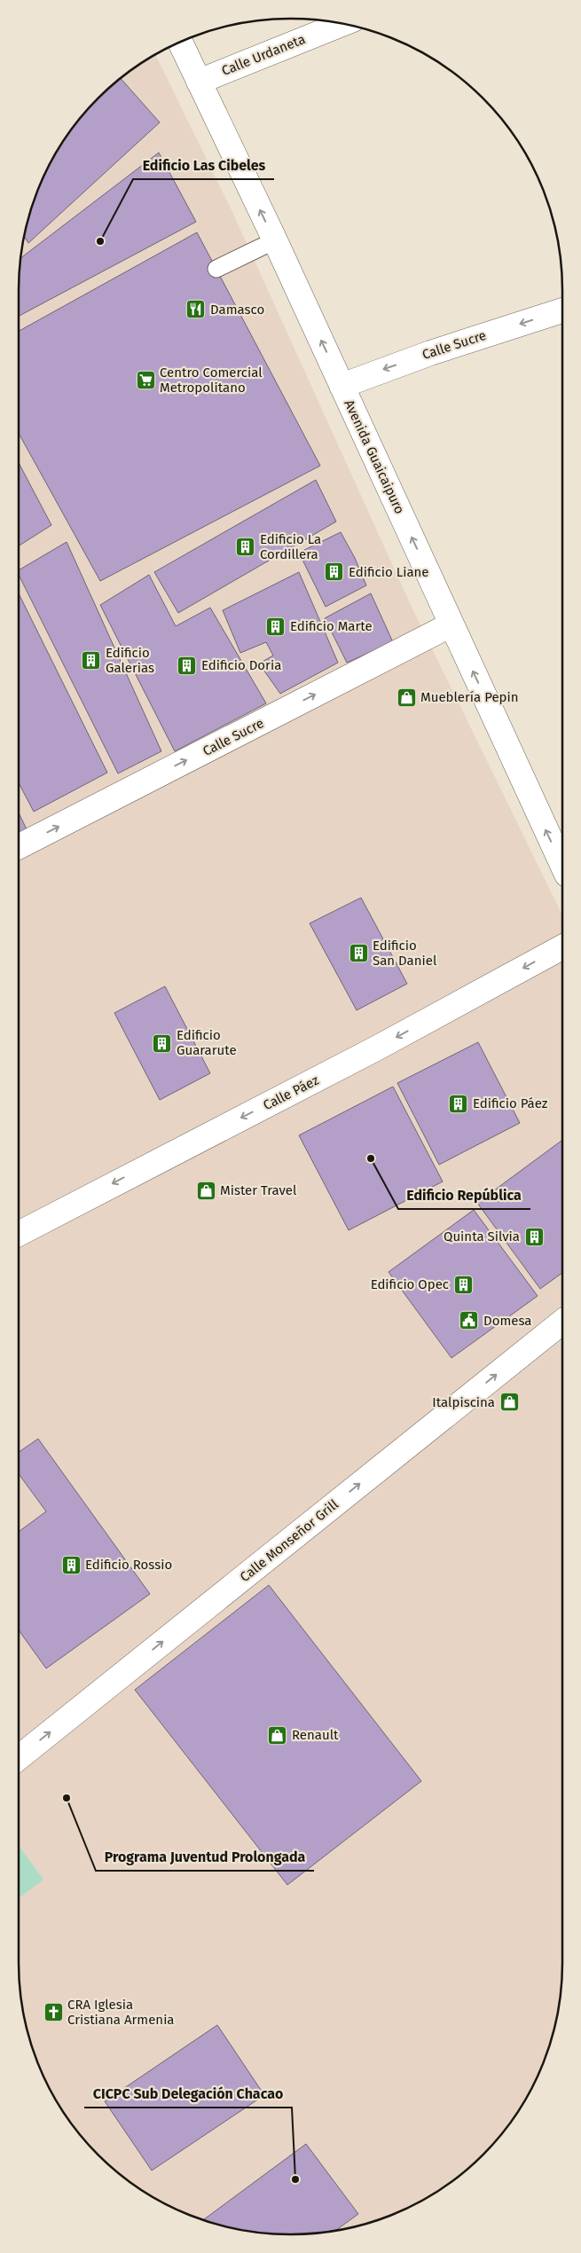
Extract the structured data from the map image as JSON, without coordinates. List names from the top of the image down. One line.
{"streets":{"street":["Calle Urdaneta","Calle Sucre","Avenida Guaicaipuro","Calle Páez","Calle Monseñor Grill"]},"crossings":[["Calle Urdaneta","Avenida Guaicaipuro"],["Calle Sucre","Avenida Guaicaipuro"]],"one_way":["Avenida Guaicaipuro","Calle Páez","Calle Monseñor Grill"],"places":{"other":["Edificio Las Cibeles","Edificio República","Programa Juventud Prolongada","CICPC Sub Delegación Chacao"],"restaurant":["Damasco"],"supermarket":["Centro Comercial Metropolitano"],"building":["Edificio La Cordillera","Edificio Liane","Edificio Marte","Edificio Galerias","Edificio Doria","Edificio San Daniel","Edificio Guararute","Edificio Páez","Quinta Silvia","Edificio Opec","Edificio Rossio"],"shop":["Mueblería Pepin","Mister Travel","Italpiscina","Renault"],"public building":["Domesa"],"church":["CRA Iglesia Cristiana Armenia"]}}
